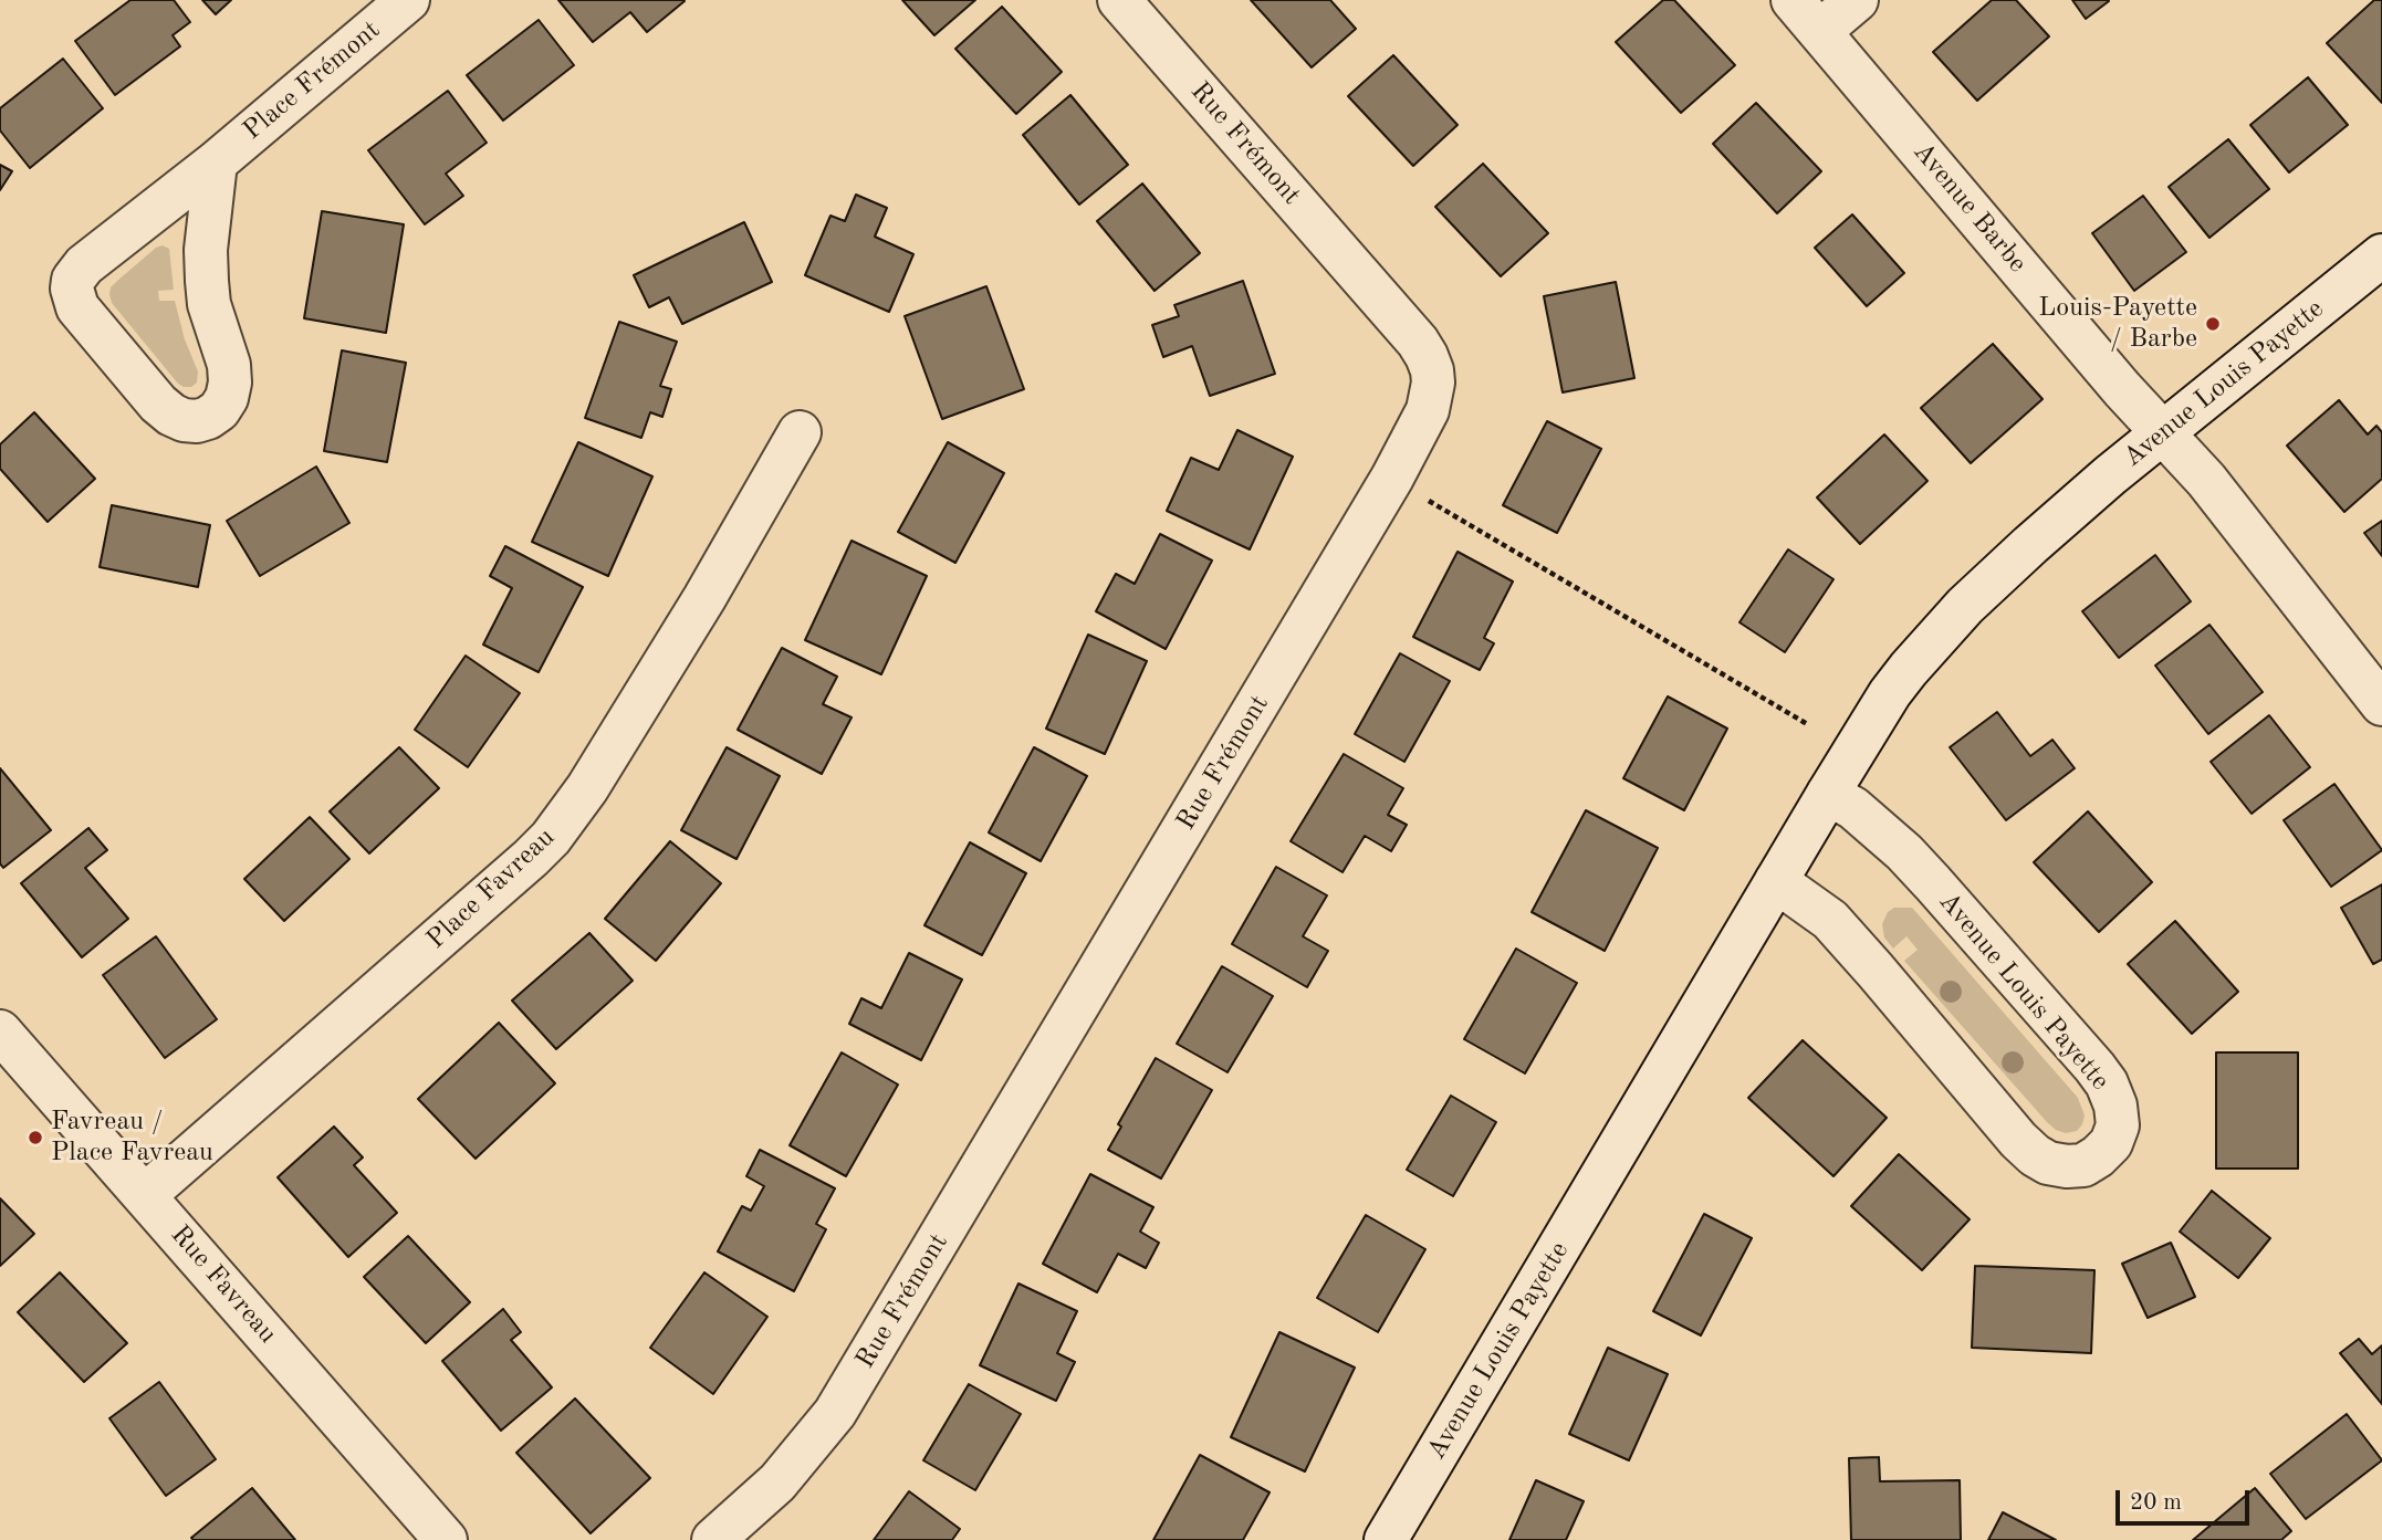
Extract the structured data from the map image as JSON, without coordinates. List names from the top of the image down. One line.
{"streets":{"street":["Place Frémont","Rue Frémont","Avenue Barbe","Avenue Louis Payette","Place Favreau","Rue Favreau"]},"crossings":[["Avenue Barbe","Avenue Louis Payette"],["Place Favreau","Rue Favreau"]],"places":["Louis-Payette / Barbe","Favreau / Place Favreau"],"scale_bar":"20 m"}
